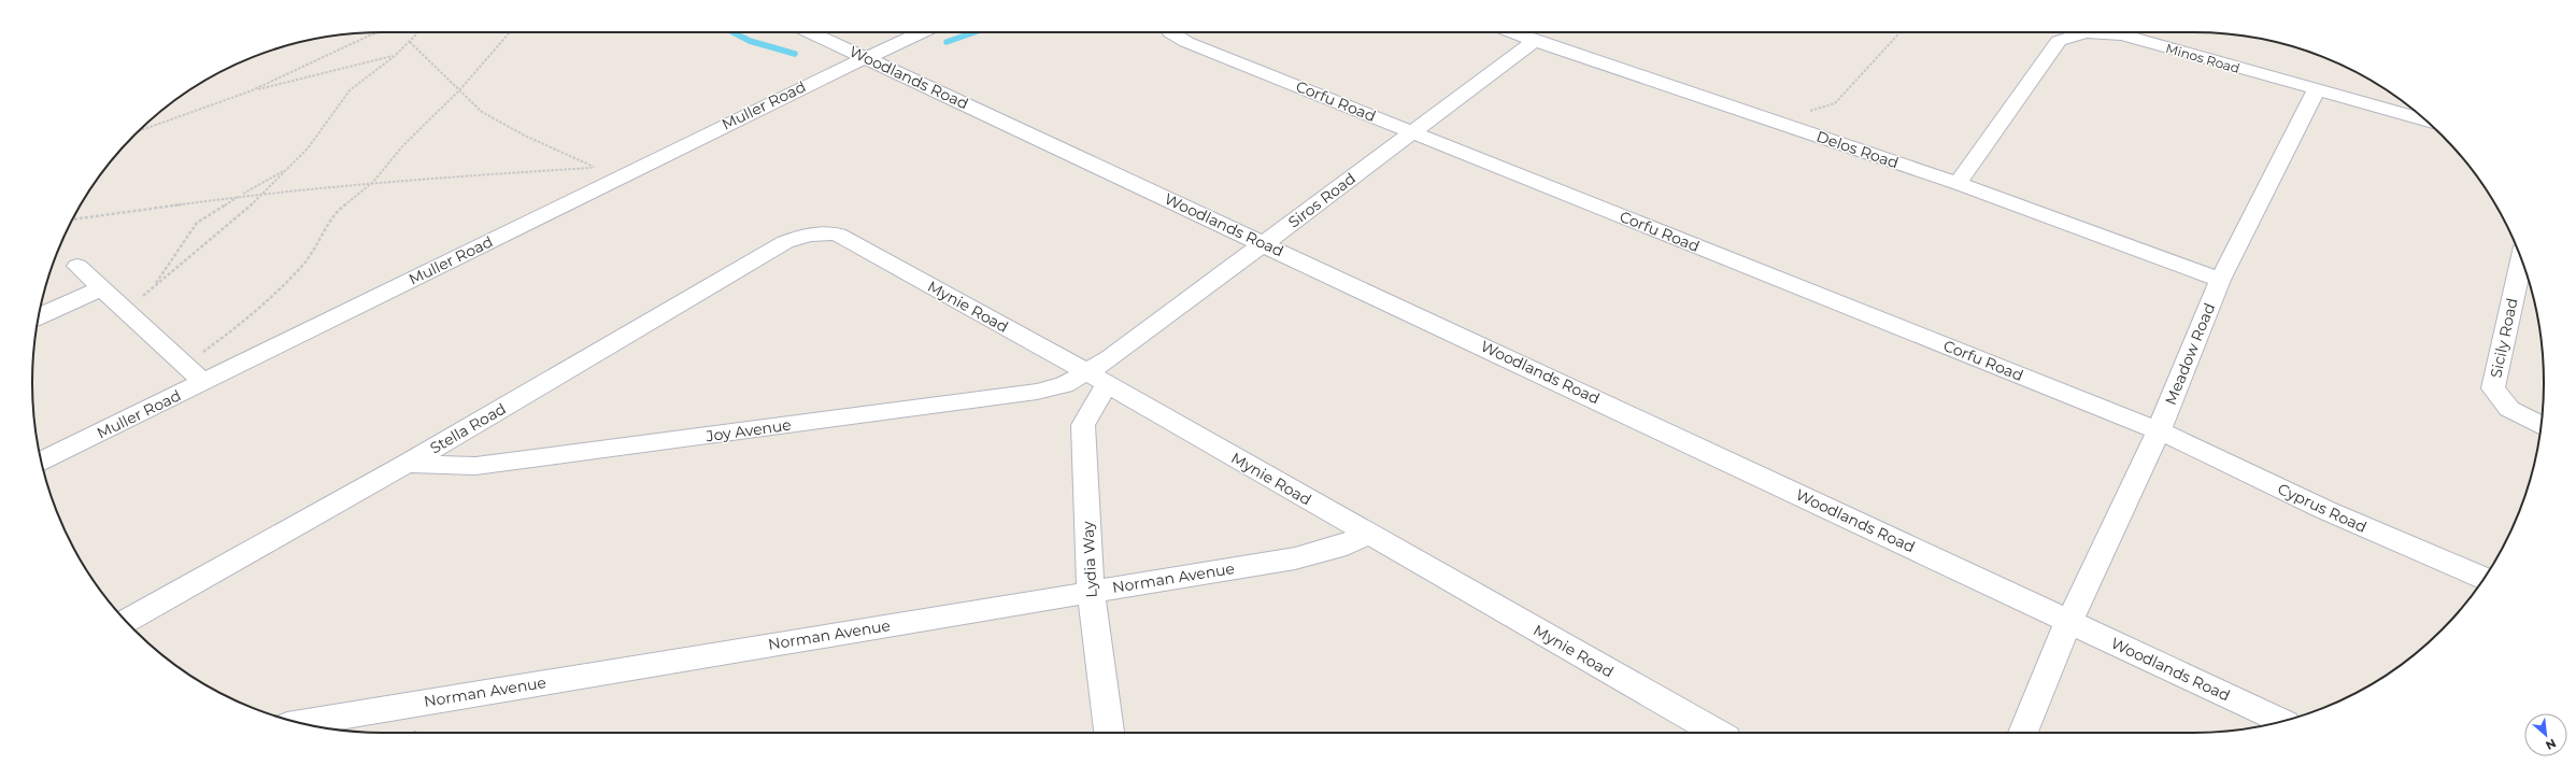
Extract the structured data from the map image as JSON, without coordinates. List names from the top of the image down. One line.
{"streets":{"street":["Minos Road","Woodlands Road","Corfu Road","Muller Road","Delos Road","Siros Road","Mynie Road","Sicily Road","Meadow Road","Stella Road","Joy Avenue","Cyprus Road","Lydia Way","Norman Avenue"]},"crossings":[["Minos Road","Delos Road"],["Minos Road","Meadow Road"],["Woodlands Road","Muller Road"],["Woodlands Road","Siros Road"],["Woodlands Road","Meadow Road"],["Corfu Road","Siros Road"],["Corfu Road","Meadow Road"],["Corfu Road","Cyprus Road"],["Delos Road","Siros Road"],["Delos Road","Meadow Road"],["Siros Road","Mynie Road"],["Siros Road","Joy Avenue"],["Siros Road","Lydia Way"],["Mynie Road","Stella Road"],["Mynie Road","Joy Avenue"],["Mynie Road","Lydia Way"],["Mynie Road","Norman Avenue"],["Meadow Road","Cyprus Road"],["Stella Road","Joy Avenue"],["Joy Avenue","Lydia Way"],["Lydia Way","Norman Avenue"]],"north":"bottom right"}
